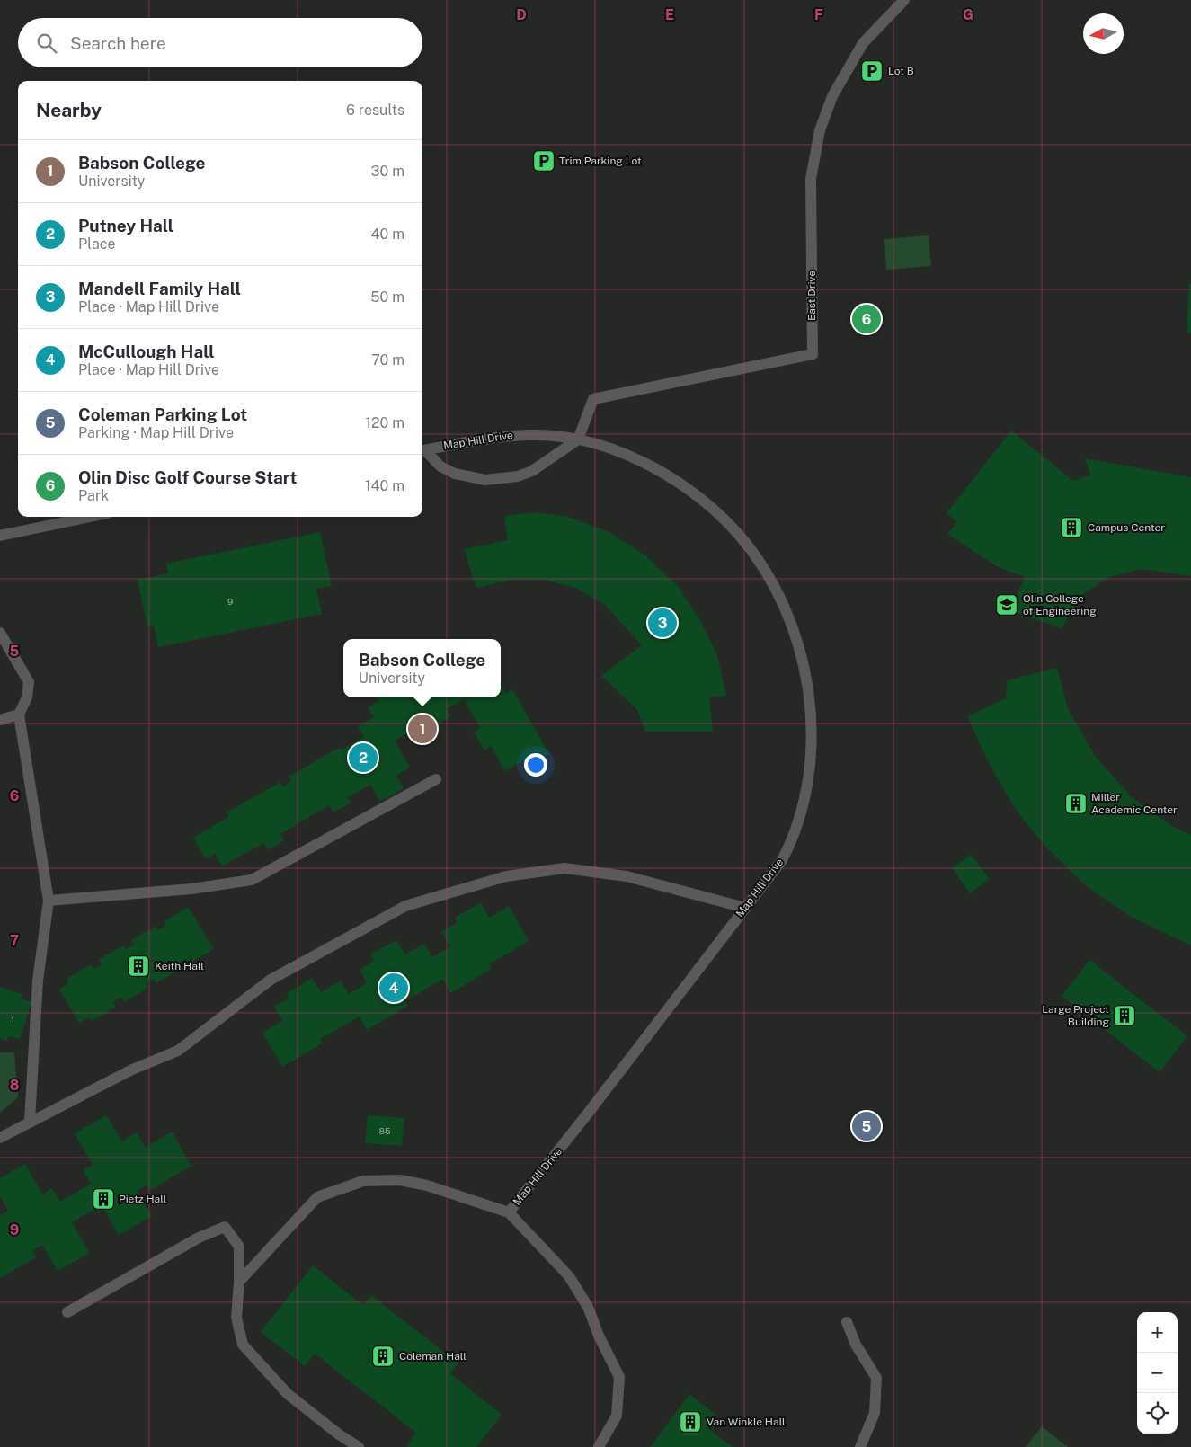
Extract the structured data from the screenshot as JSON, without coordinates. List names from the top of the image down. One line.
{"streets":{"street":["East Drive","Map Hill Drive"]},"crossings":[["East Drive","Map Hill Drive"]],"places":{"parking":["Lot B","Trim Parking Lot"],"building":["Campus Center","Miller Academic Center","Keith Hall","Large Project Building","Pietz Hall","Coleman Hall","Van Winkle Hall"],"school or university":["Olin College of Engineering"]},"house_numbers":["9","1","85"],"north":"left","page":{"search":"Search here","heading":["Nearby","6 results"],"list":[{"mark":"1","name":"Babson College","note":"University","value":"30 m"},{"mark":"2","name":"Putney Hall","note":"Place","value":"40 m"},{"mark":"3","name":"Mandell Family Hall","note":"Place · Map Hill Drive","value":"50 m"},{"mark":"4","name":"McCullough Hall","note":"Place · Map Hill Drive","value":"70 m"},{"mark":"5","name":"Coleman Parking Lot","note":"Parking · Map Hill Drive","value":"120 m"},{"mark":"6","name":"Olin Disc Golf Course Start","note":"Park","value":"140 m"}],"pins":["6","3","1","2","4","5"],"popup":["Babson College","University"],"map_buttons":["+","−"]},"grid":{"columns":["D","E","F","G"],"rows":["5","6","7","8","9"]}}
